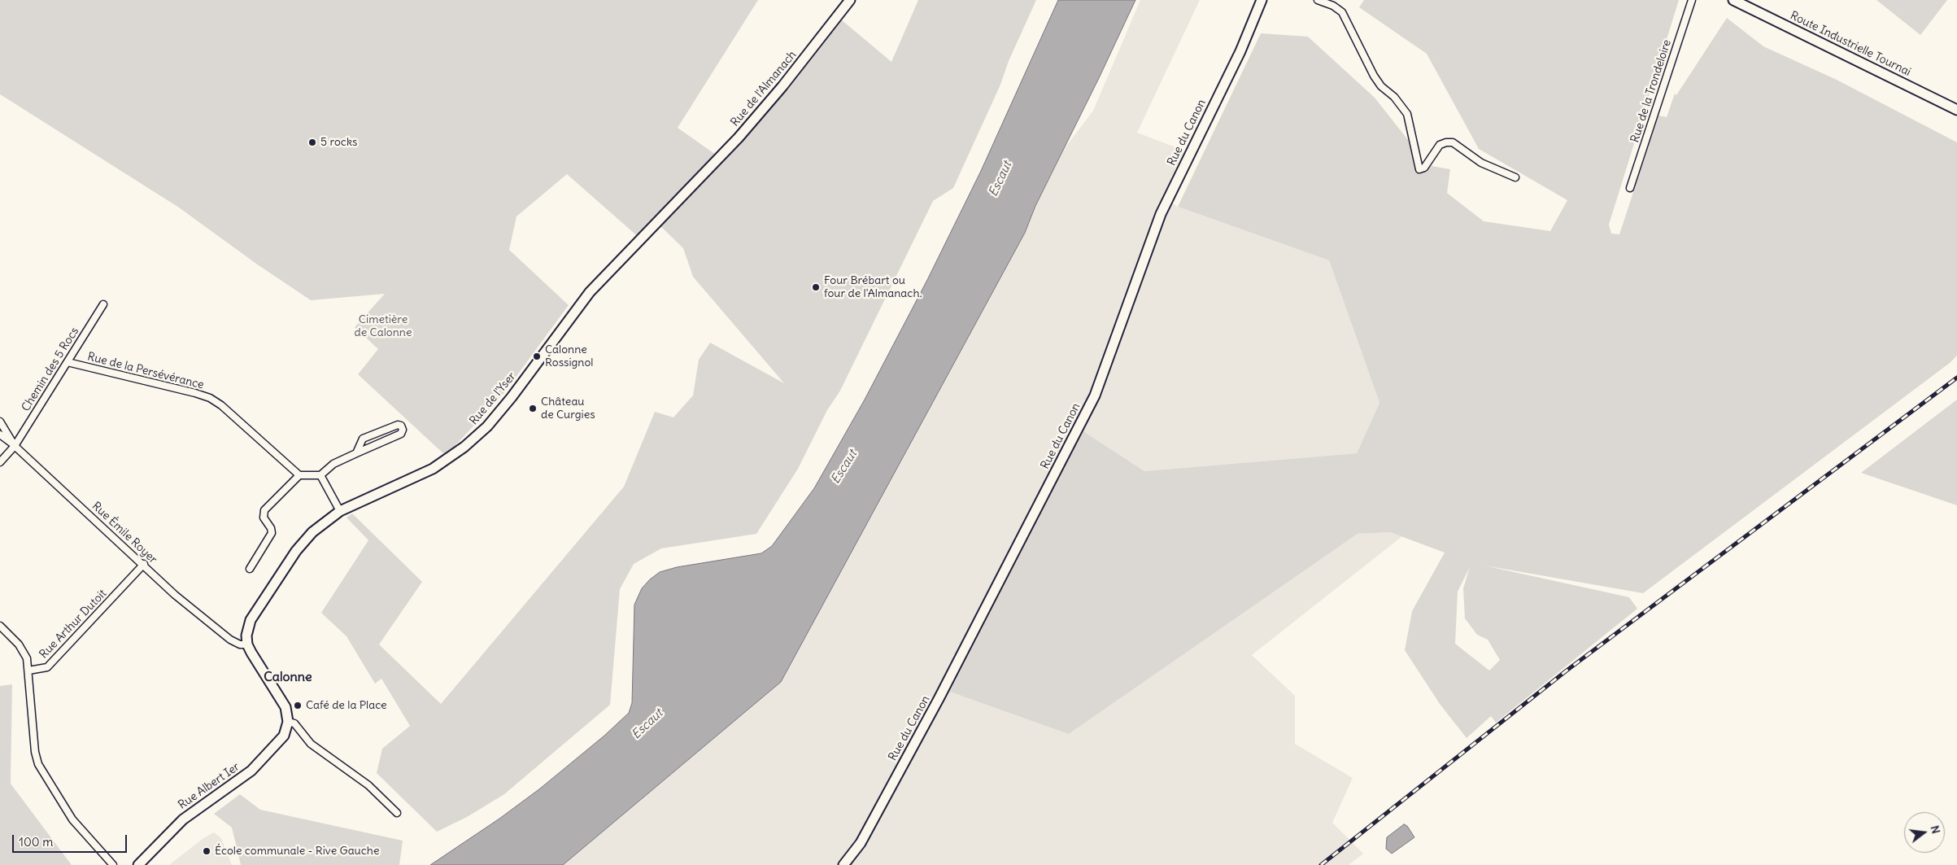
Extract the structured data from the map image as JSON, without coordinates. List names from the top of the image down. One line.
{"streets":{"main road":["Route Industrielle Tournai","Rue de l'Almanach","Rue du Canon","Rue de l'Yser","Rue Albert Ier"],"street":["Rue de la Trondeloire","Chemin des 5 Rocs","Rue de la Persévérance","Rue Émile Royer","Rue Arthur Dutoit"]},"crossings":[["Rue de l'Almanach","Rue de l'Yser"],["Chemin des 5 Rocs","Rue de la Persévérance"],["Chemin des 5 Rocs","Rue Émile Royer"],["Rue de l'Yser","Rue Émile Royer"],["Rue Émile Royer","Rue Arthur Dutoit"]],"districts":["Calonne"],"water":["Escaut"],"parks":["Cimetière de Calonne"],"places":["5 rocks","Four Brébart ou four de l'Almanach.","Calonne Rossignol","Château de Curgies","Café de la Place","École communale - Rive Gauche"],"scale_bar":"100 m","north":"right"}
